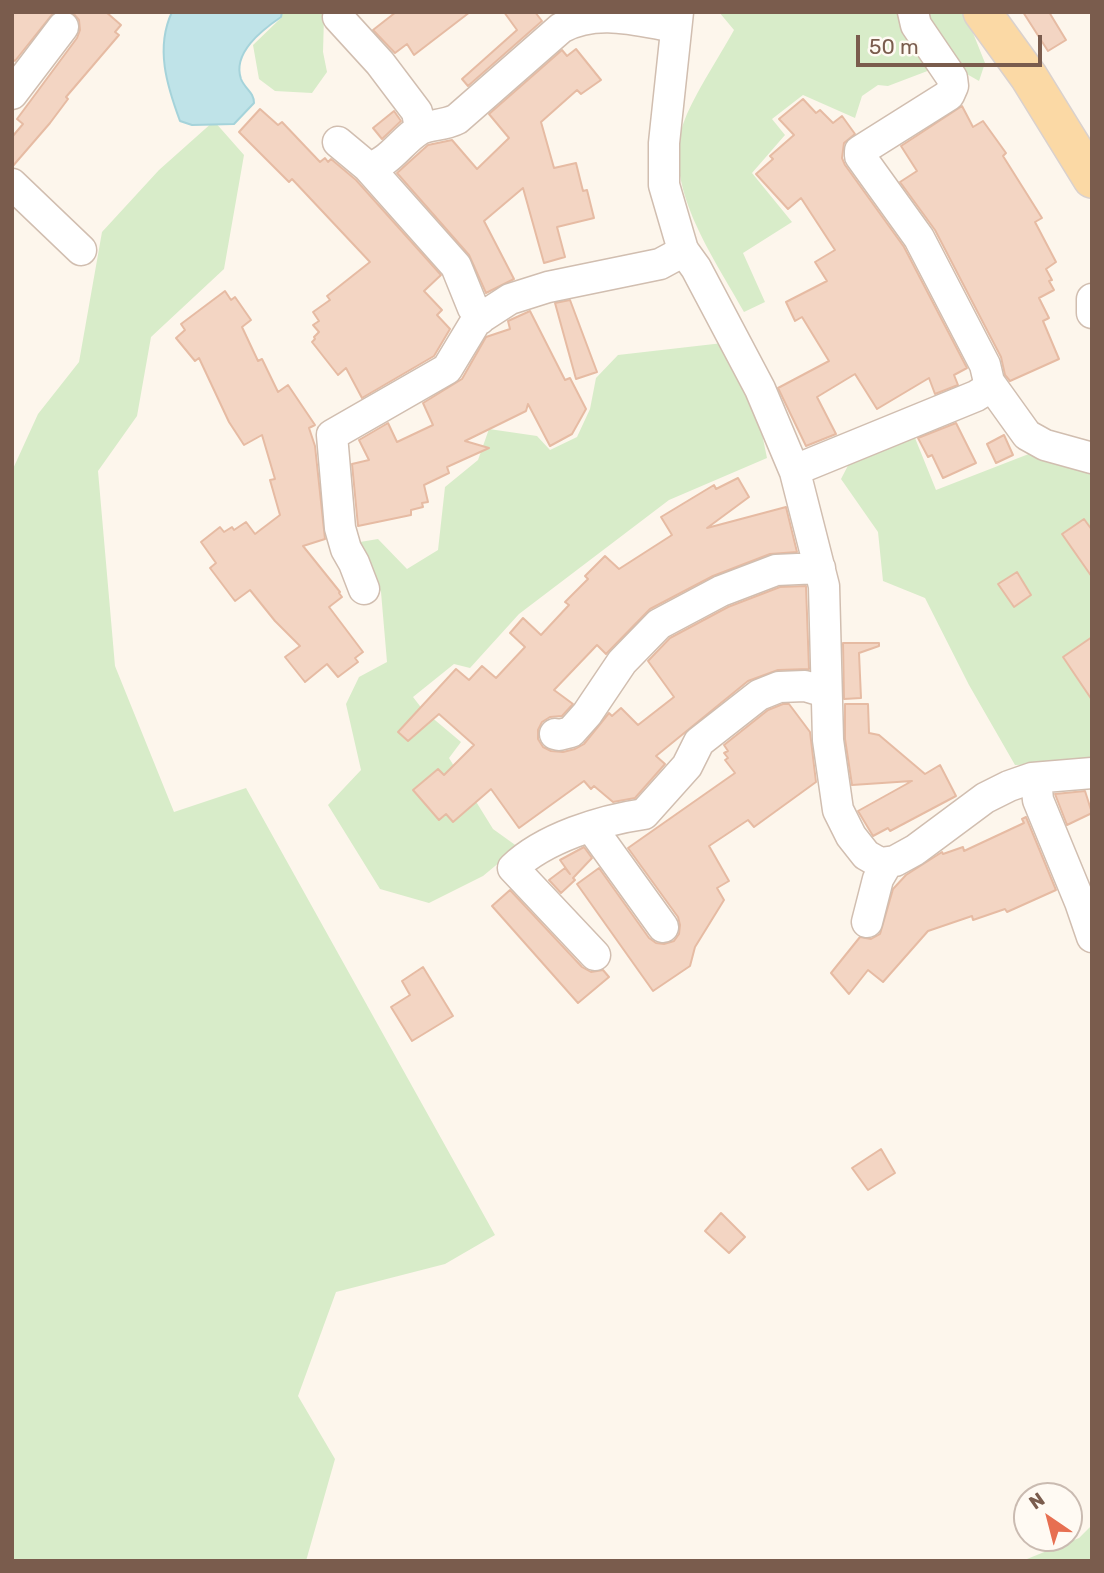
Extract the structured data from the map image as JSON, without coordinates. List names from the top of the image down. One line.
{"scale_bar":"50 m","north":"top left"}
